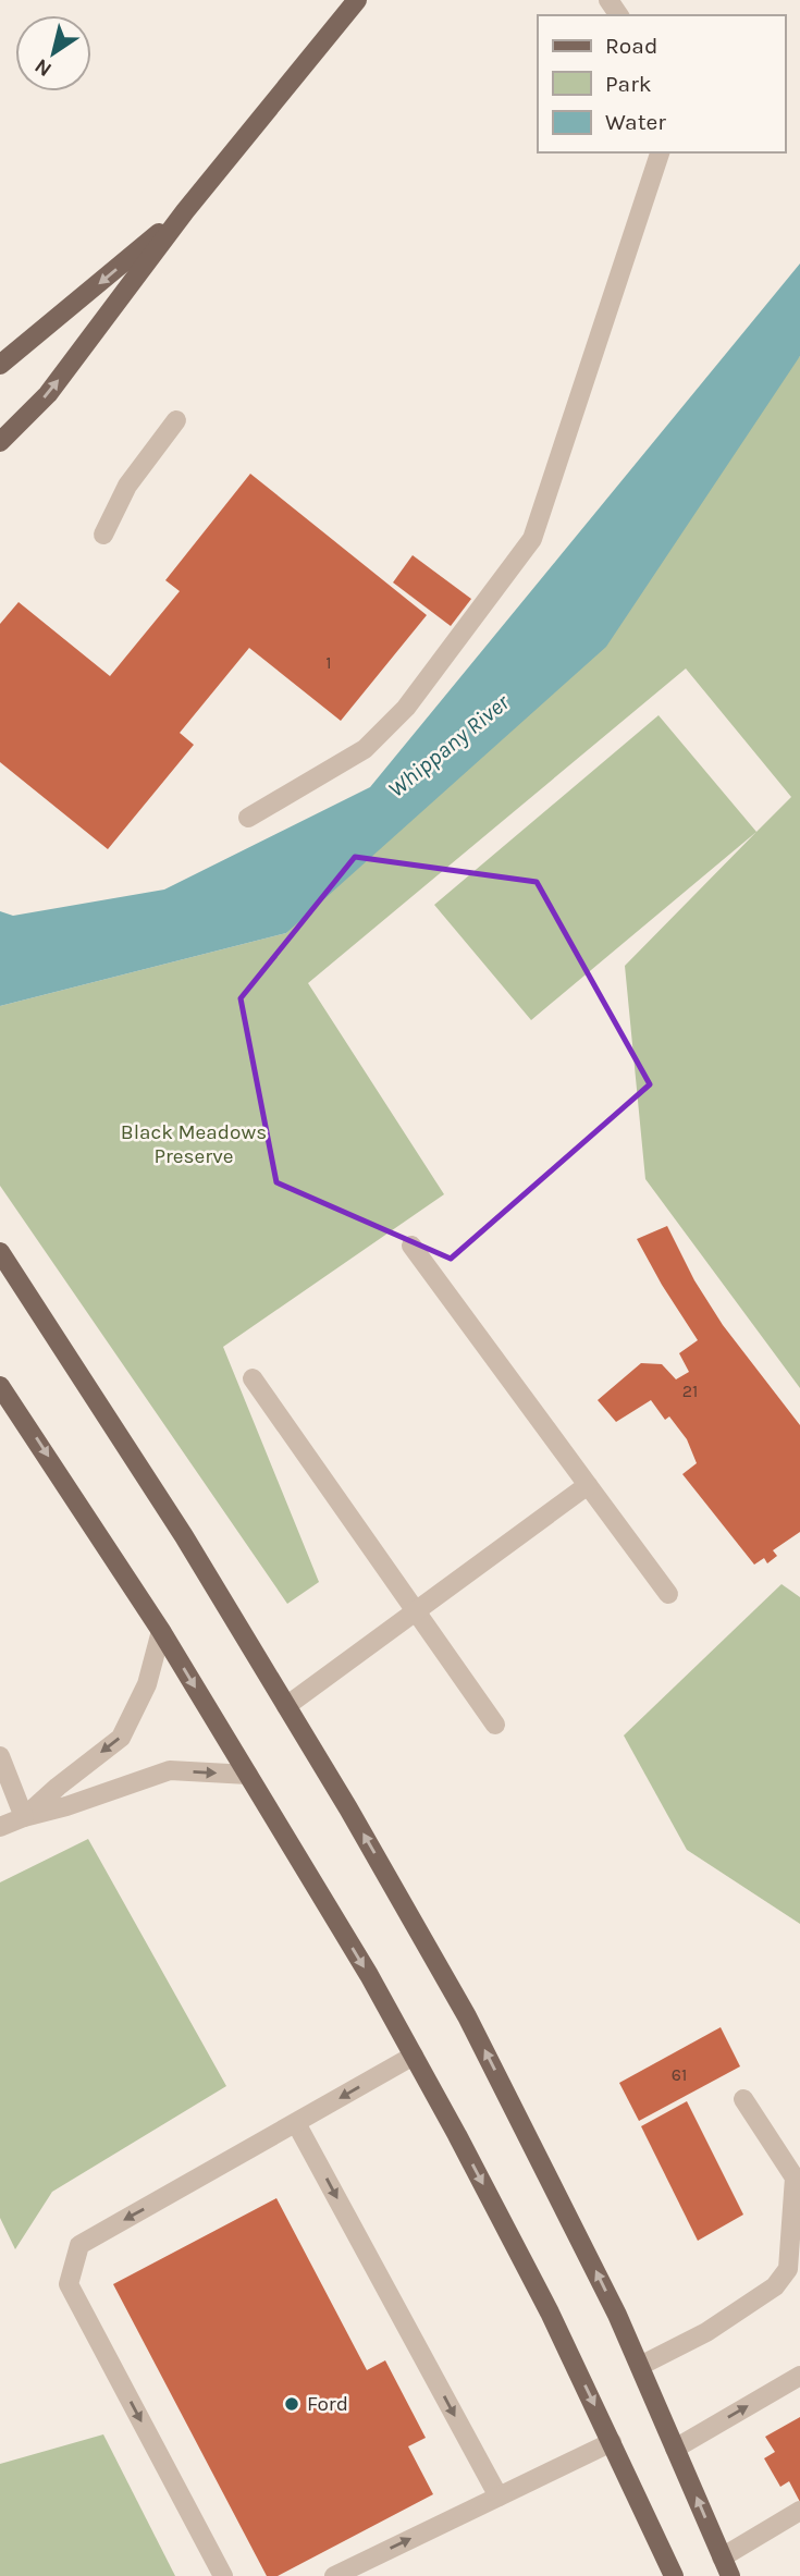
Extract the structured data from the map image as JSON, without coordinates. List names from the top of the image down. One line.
{"water":["Whippany River"],"parks":["Black Meadows Preserve"],"places":["Ford"],"house_numbers":["1","21","61"],"legend":["Road","Park","Water"],"north":"bottom left"}
